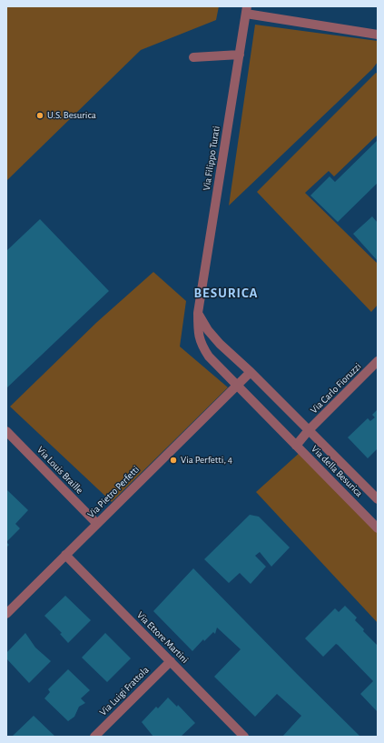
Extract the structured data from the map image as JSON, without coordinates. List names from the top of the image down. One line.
{"streets":{"street":["Via Filippo Turati","Via Carlo Fioruzzi","Via Louis Braille","Via della Besurica","Via Pietro Perfetti","Via Ettore Martini","Via Luigi Frattola"]},"crossings":[["Via Filippo Turati","Via della Besurica"],["Via Carlo Fioruzzi","Via della Besurica"],["Via Louis Braille","Via Pietro Perfetti"],["Via della Besurica","Via Pietro Perfetti"],["Via Pietro Perfetti","Via Ettore Martini"],["Via Ettore Martini","Via Luigi Frattola"]],"districts":["BESURICA"],"places":["U.S. Besurica","Via Perfetti, 4"]}
